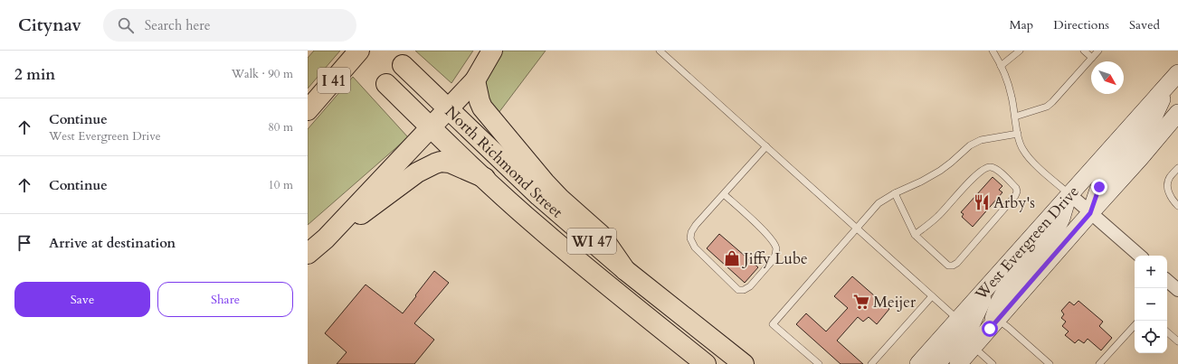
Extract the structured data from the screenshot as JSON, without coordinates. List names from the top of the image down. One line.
{"streets":{"main road":["I 41","North Richmond Street","WI 47"],"street":["West Evergreen Drive"]},"places":{"restaurant":["Arby's"],"shop":["Jiffy Lube"],"supermarket":["Meijer"]},"north":"bottom right","page":{"header":"Citynav","search":"Search here","nav":["Map","Directions","Saved"],"heading":["2 min","Walk · 90 m"],"list":[["Continue","West Evergreen Drive","80 m"],["Continue","10 m"],"Arrive at destination"],"map_buttons":["+","−"],"buttons":["Save","Share"]}}
